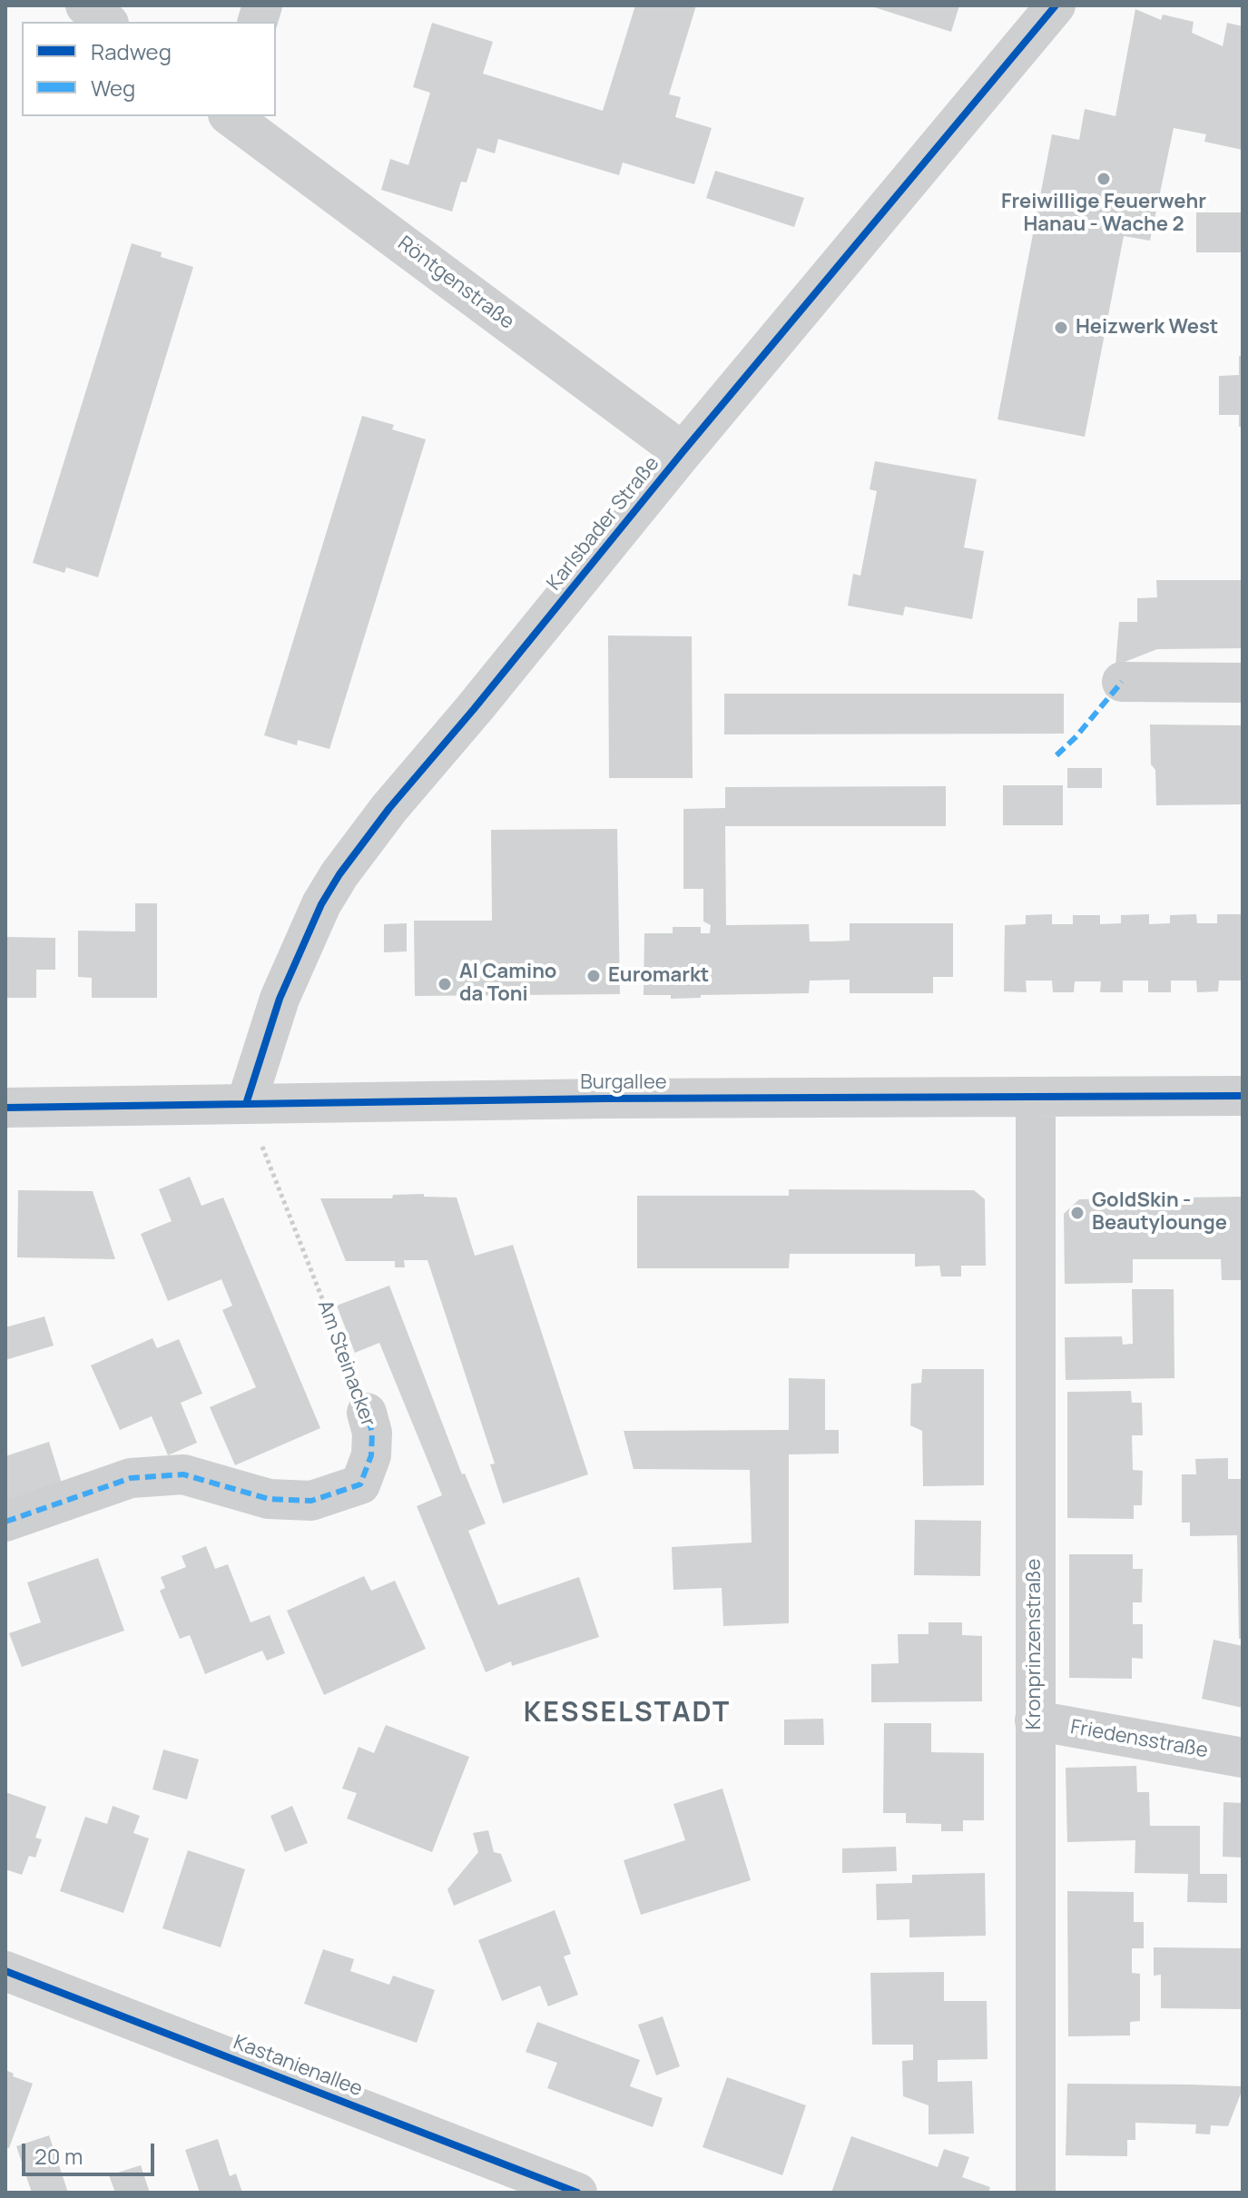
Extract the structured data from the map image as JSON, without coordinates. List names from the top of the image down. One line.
{"streets":{"street":["Röntgenstraße","Karlsbader Straße","Burgallee","Am Steinacker","Kronprinzenstraße","Friedensstraße","Kastanienallee"]},"crossings":[["Röntgenstraße","Karlsbader Straße"],["Karlsbader Straße","Burgallee"],["Karlsbader Straße","Am Steinacker"],["Burgallee","Am Steinacker"],["Burgallee","Kronprinzenstraße"],["Kronprinzenstraße","Friedensstraße"]],"districts":["KESSELSTADT"],"places":["Freiwillige Feuerwehr Hanau - Wache 2","Heizwerk West","Euromarkt","Al Camino da Toni","GoldSkin - Beautylounge"],"legend":["Radweg","Weg"],"scale_bar":"20 m"}
